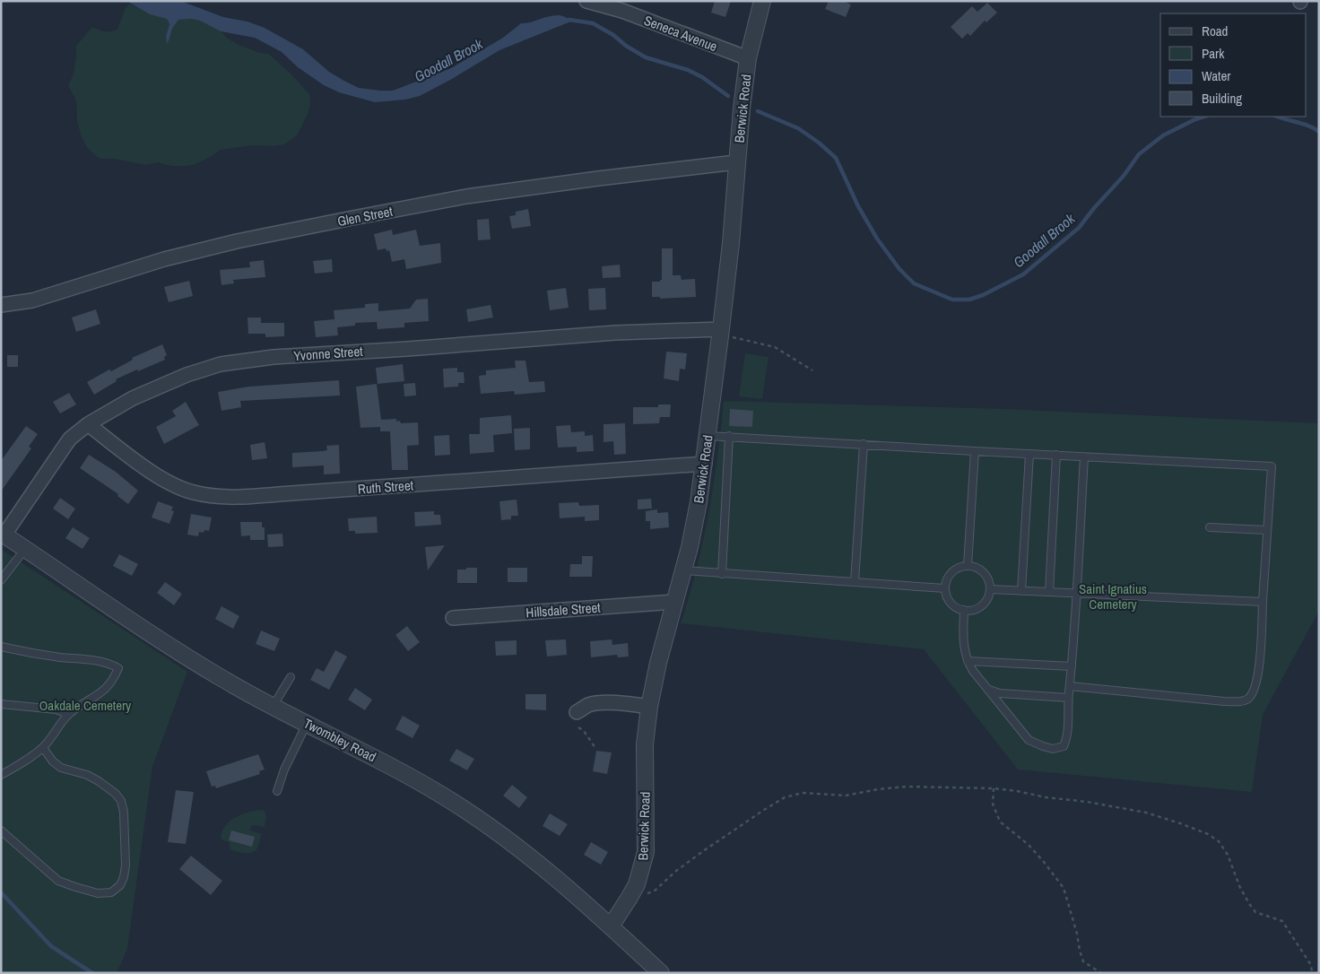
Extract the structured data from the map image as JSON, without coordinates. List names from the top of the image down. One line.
{"streets":{"street":["Seneca Avenue","Berwick Road","Glen Street","Yvonne Street","Ruth Street","Hillsdale Street","Twombley Road"]},"crossings":[["Seneca Avenue","Berwick Road"],["Berwick Road","Glen Street"],["Berwick Road","Yvonne Street"],["Berwick Road","Ruth Street"],["Berwick Road","Hillsdale Street"],["Berwick Road","Twombley Road"],["Yvonne Street","Ruth Street"],["Yvonne Street","Twombley Road"]],"water":["Goodall Brook"],"parks":["Saint Ignatius Cemetery","Oakdale Cemetery"],"legend":["Road","Park","Water","Building"]}
